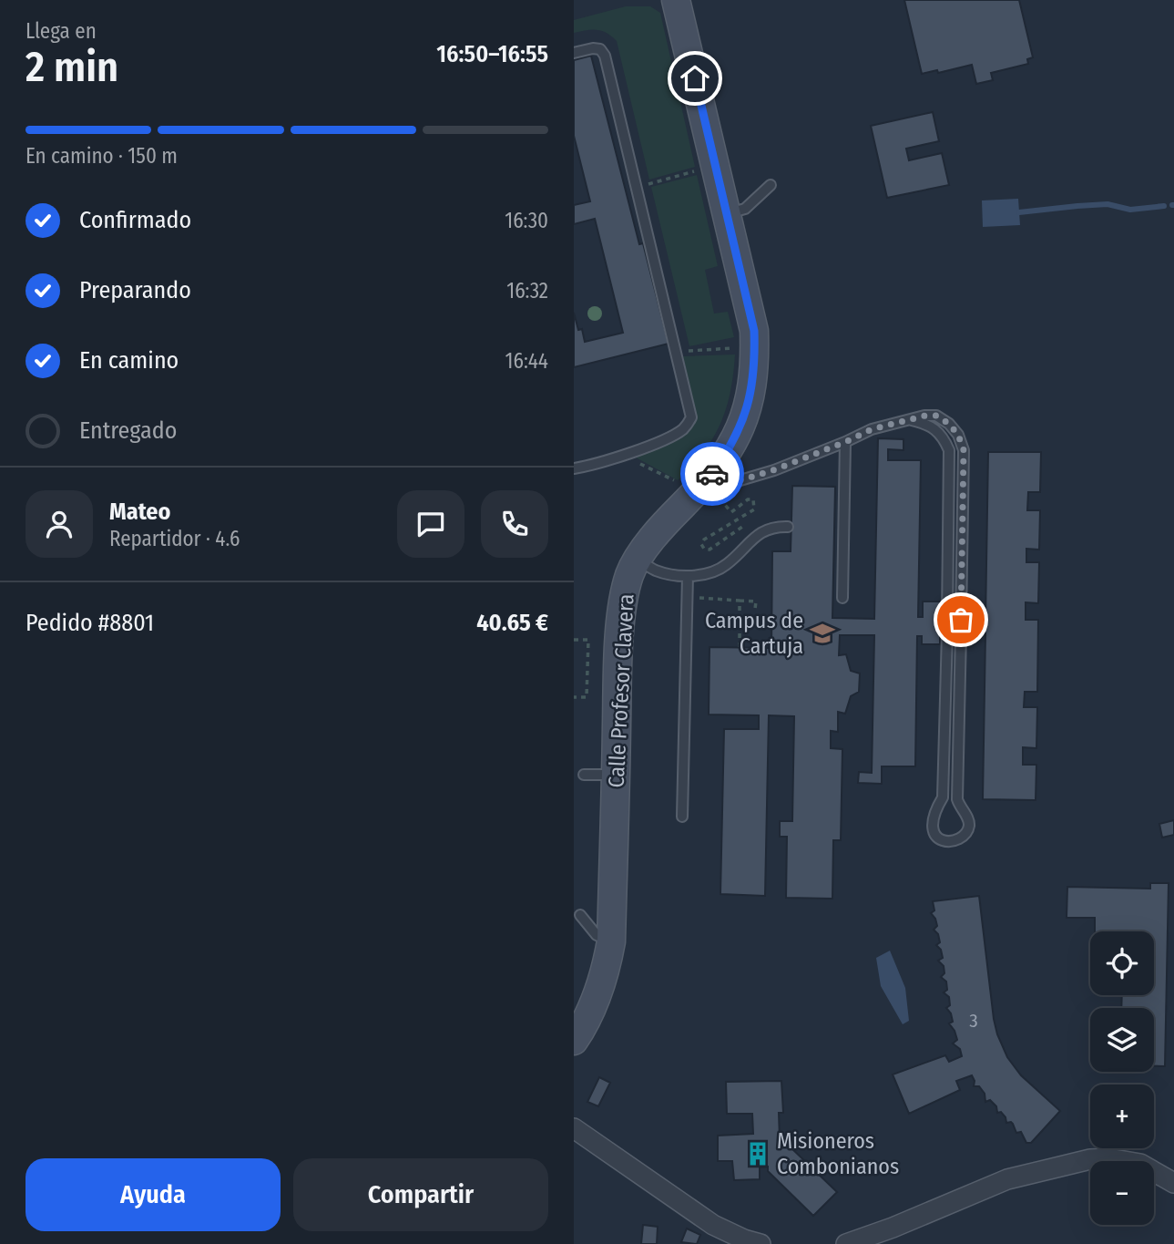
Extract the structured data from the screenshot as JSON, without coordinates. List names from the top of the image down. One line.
{"streets":{"street":["Calle Profesor Clavera"]},"places":{"school or university":["Campus de Cartuja"],"building":["Misioneros Combonianos"]},"house_numbers":["3"],"page":{"heading":["2 min","Llega en","16:50–16:55"],"panel":["Mateo","Repartidor · 4.6","Pedido #8801","40.65 €"],"bar":"En camino · 150 m","list":[["Confirmado","16:30"],["Preparando","16:32"],["En camino","16:44"],"Entregado"],"map_buttons":["+","−"],"buttons":["Ayuda","Compartir"]}}
